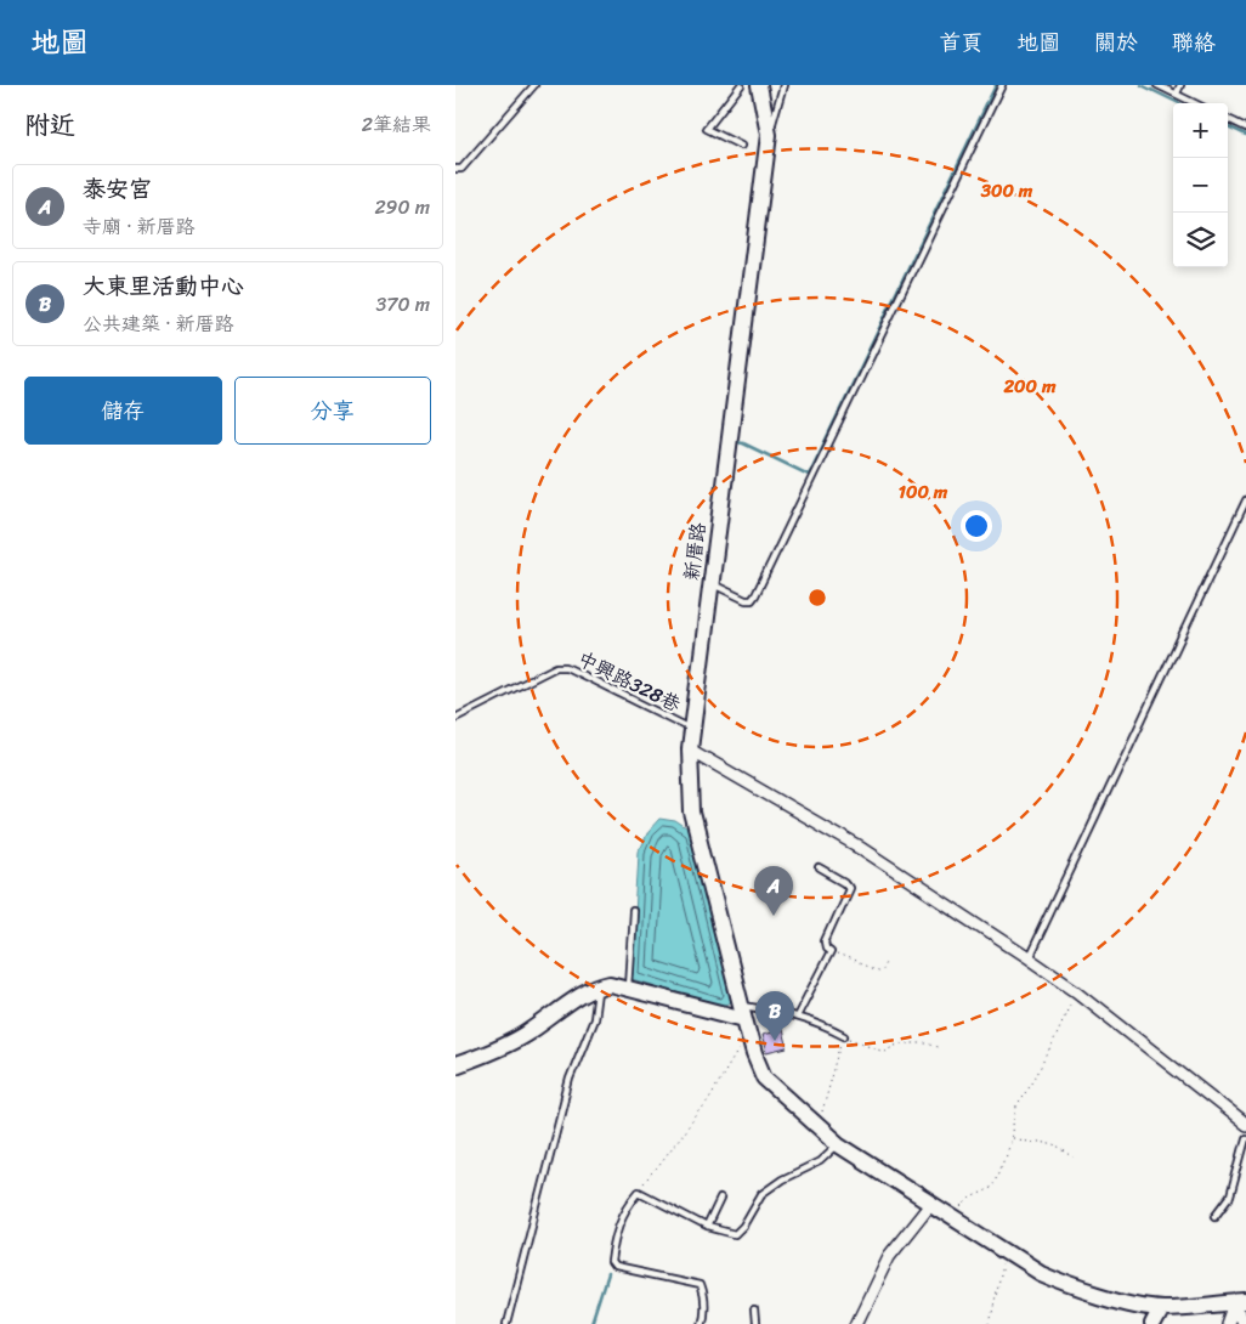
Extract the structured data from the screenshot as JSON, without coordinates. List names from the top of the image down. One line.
{"streets":{"street":["新厝路"],"lane":["中興路328巷"]},"crossings":[["新厝路","中興路328巷"]],"page":{"header":"地圖","nav":["首頁","地圖","關於","聯絡"],"heading":["附近","2筆結果"],"map_buttons":["+","−"],"list":[{"mark":"A","name":"泰安宮","note":"寺廟 · 新厝路","value":"290 m"},{"mark":"B","name":"大東里活動中心","note":"公共建築 · 新厝路","value":"370 m"}],"buttons":["儲存","分享"],"pins":["A","B"]},"rings":["300 m","200 m","100 m"]}
